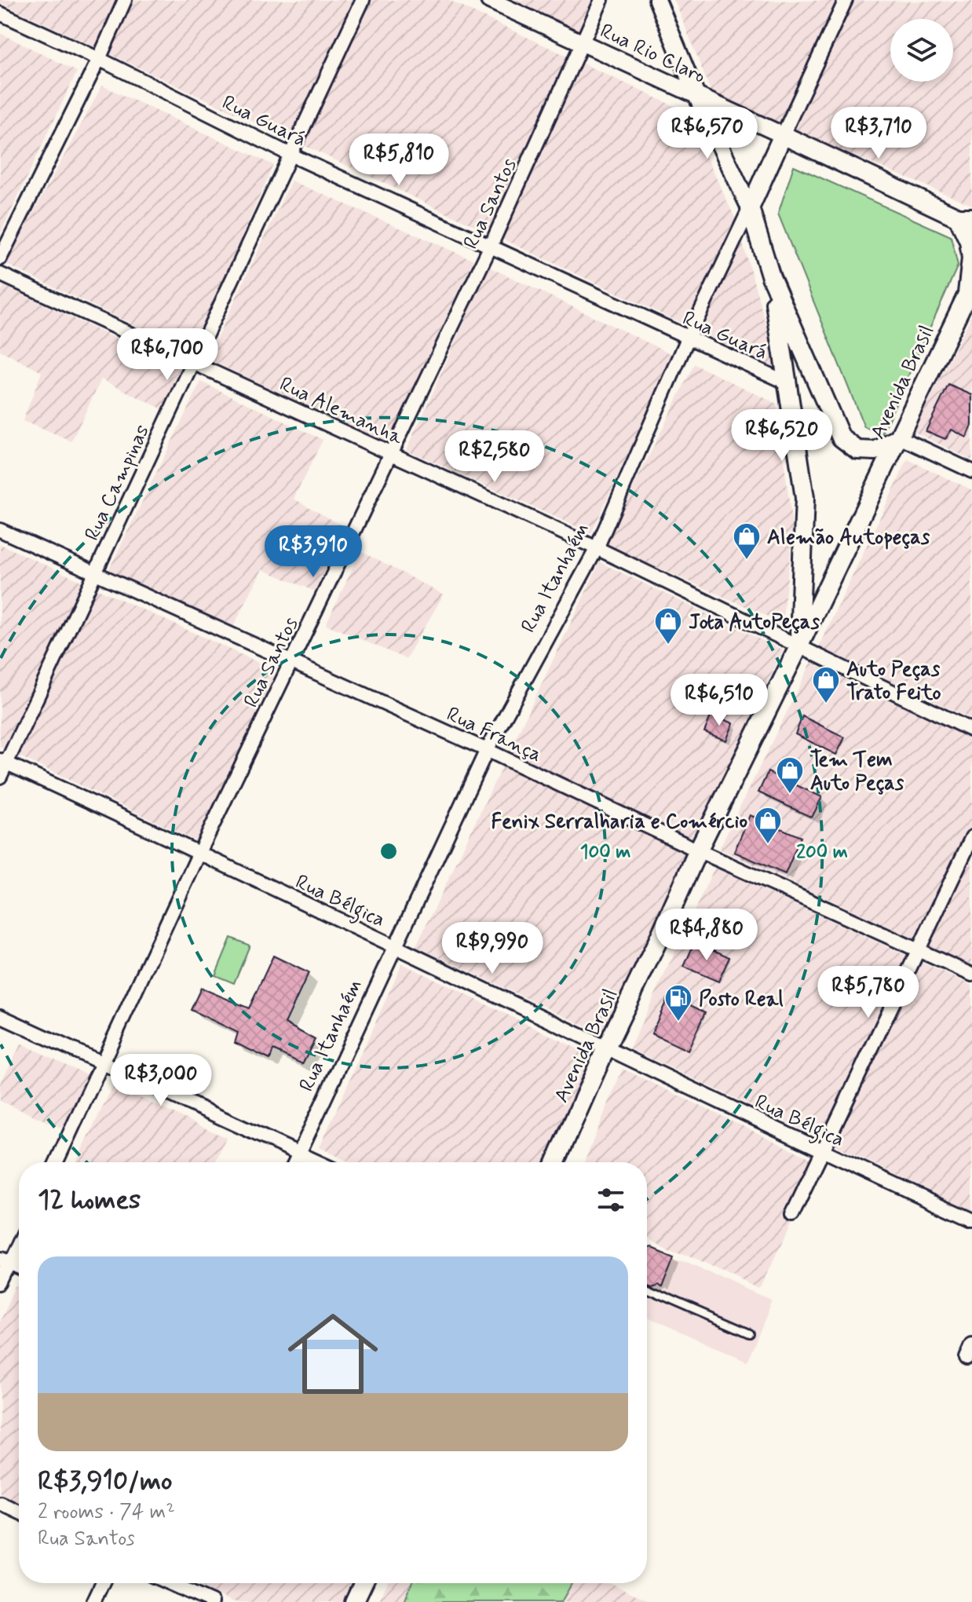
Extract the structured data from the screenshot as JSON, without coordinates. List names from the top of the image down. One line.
{"streets":{"main road":["Rua Rio Claro","Avenida Brasil","Rua Itanhaém"],"street":["Rua Guará","Rua Santos","Rua Alemanha","Rua Campinas","Rua França","Rua Bélgica"]},"crossings":[["Rua Rio Claro","Rua Santos"],["Rua Rio Claro","Avenida Brasil"],["Rua Rio Claro","Rua Itanhaém"],["Rua Guará","Rua Santos"],["Rua Guará","Rua Campinas"],["Rua Guará","Rua Itanhaém"],["Rua Santos","Rua Alemanha"],["Rua Santos","Rua França"],["Rua Santos","Rua Bélgica"],["Avenida Brasil","Rua Alemanha"],["Avenida Brasil","Rua França"],["Avenida Brasil","Rua Bélgica"],["Rua Alemanha","Rua Campinas"],["Rua Alemanha","Rua Itanhaém"],["Rua Campinas","Rua França"],["Rua Campinas","Rua Bélgica"],["Rua Itanhaém","Rua França"],["Rua Itanhaém","Rua Bélgica"]],"places":{"shop":["Alemão Autopeças","Jota AutoPeças","Auto Peças Trato Feito","Tem Tem Auto Peças","Fenix Serralharia e Comércio"],"fuel station":["Posto Real"]},"page":{"price":["R$6,570","R$3,710","R$5,810","R$6,700","R$6,520","R$2,580","R$3,910","R$6,510","R$4,880","R$9,990","R$5,780","R$3,000"],"heading":"12 homes","list":[{"name":"R$3,910/mo","note":"2 rooms · 74 m² · Rua Santos"}]},"rings":["100 m","200 m"]}
